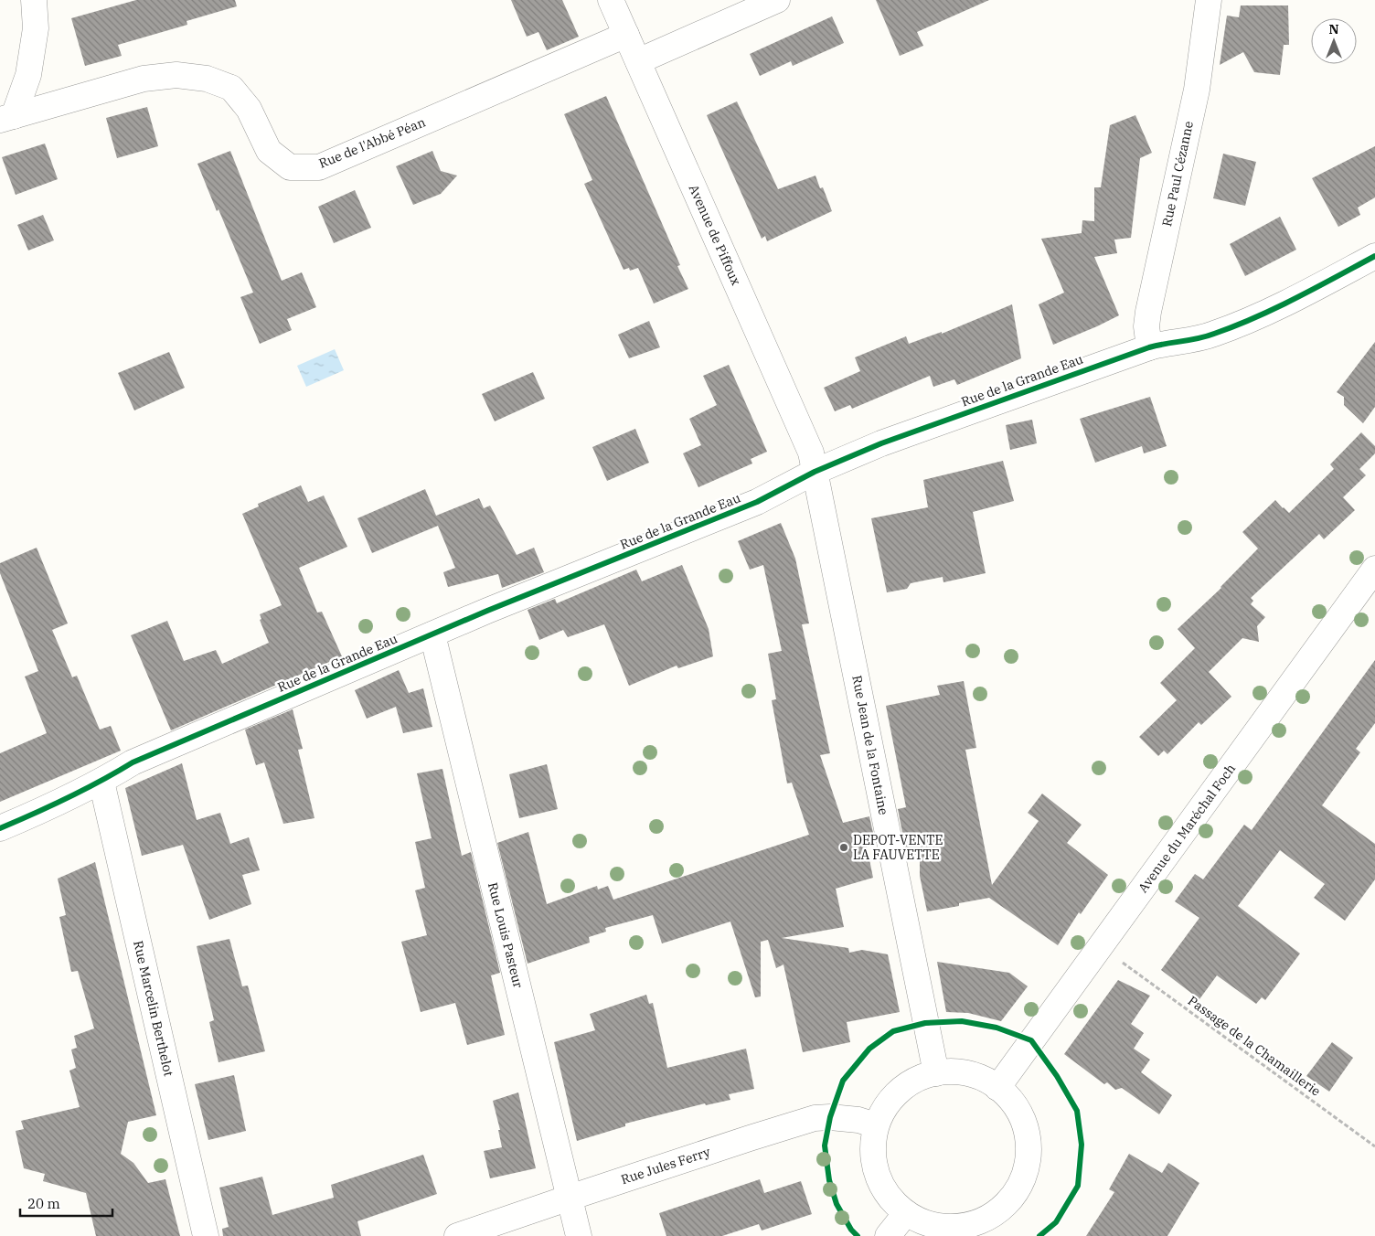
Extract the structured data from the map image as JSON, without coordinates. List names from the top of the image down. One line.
{"streets":{"street":["Rue de l'Abbé Péan","Rue Paul Cézanne","Avenue de Piffoux","Rue de la Grande Eau","Rue Jean de la Fontaine","Avenue du Maréchal Foch","Rue Louis Pasteur","Rue Marcelin Berthelot","Rue Jules Ferry"],"path":["Passage de la Chamaillerie"]},"crossings":[["Rue de l'Abbé Péan","Avenue de Piffoux"],["Rue Paul Cézanne","Rue de la Grande Eau"],["Avenue de Piffoux","Rue de la Grande Eau"],["Avenue de Piffoux","Rue Jean de la Fontaine"],["Rue de la Grande Eau","Rue Jean de la Fontaine"],["Rue de la Grande Eau","Rue Louis Pasteur"],["Rue de la Grande Eau","Rue Marcelin Berthelot"],["Rue Jean de la Fontaine","Avenue du Maréchal Foch"],["Rue Jean de la Fontaine","Rue Jules Ferry"],["Avenue du Maréchal Foch","Rue Jules Ferry"],["Rue Louis Pasteur","Rue Jules Ferry"]],"places":["DEPOT-VENTE LA FAUVETTE"],"scale_bar":"20 m","north":"top"}
